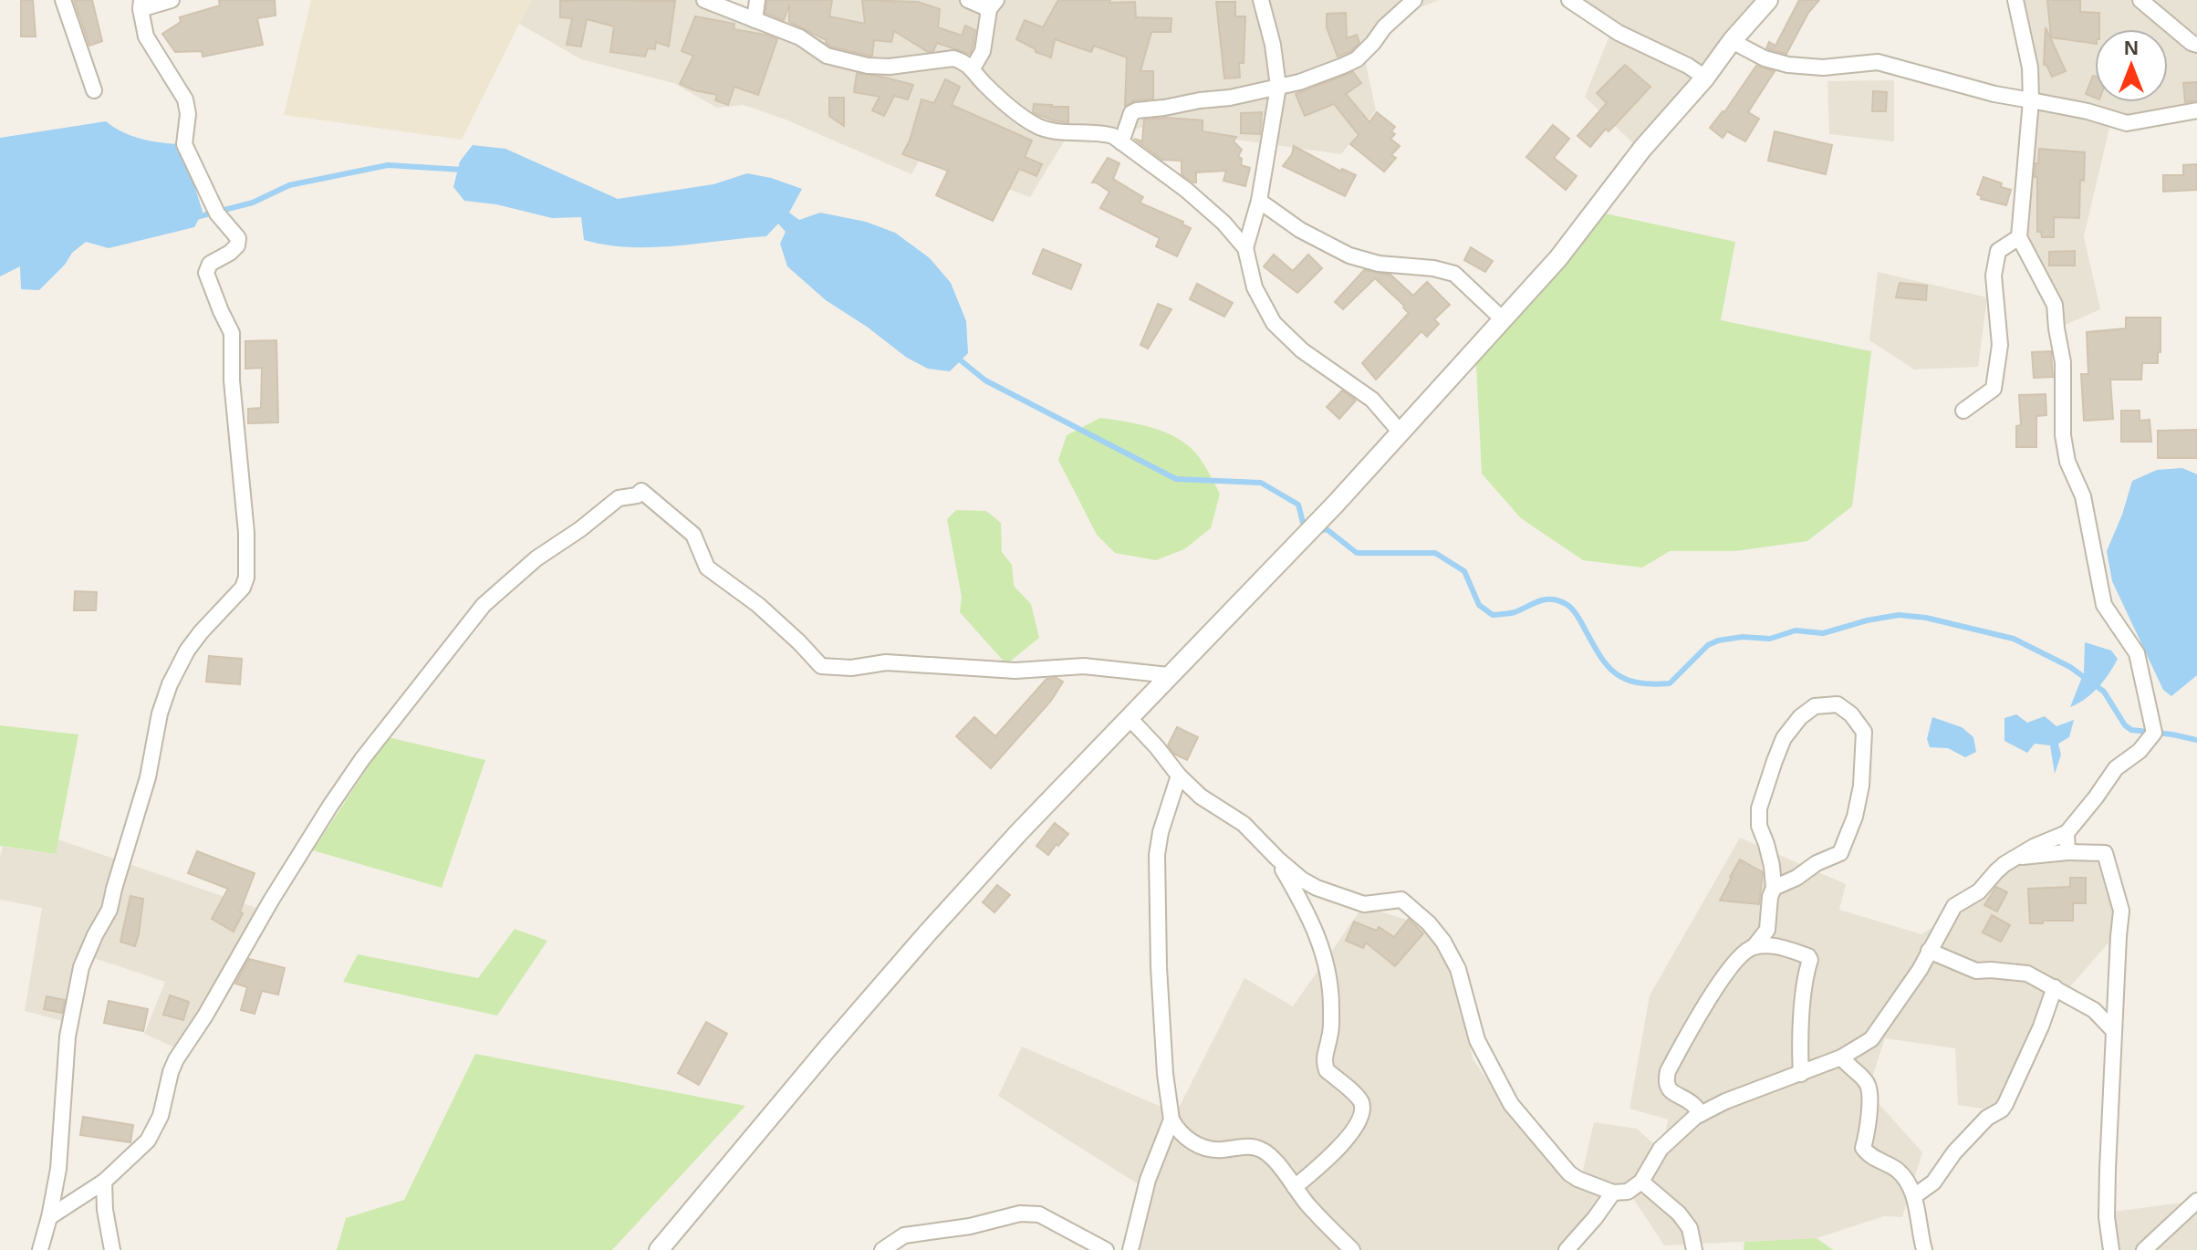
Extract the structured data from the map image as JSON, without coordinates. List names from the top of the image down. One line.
{"north":"top"}
